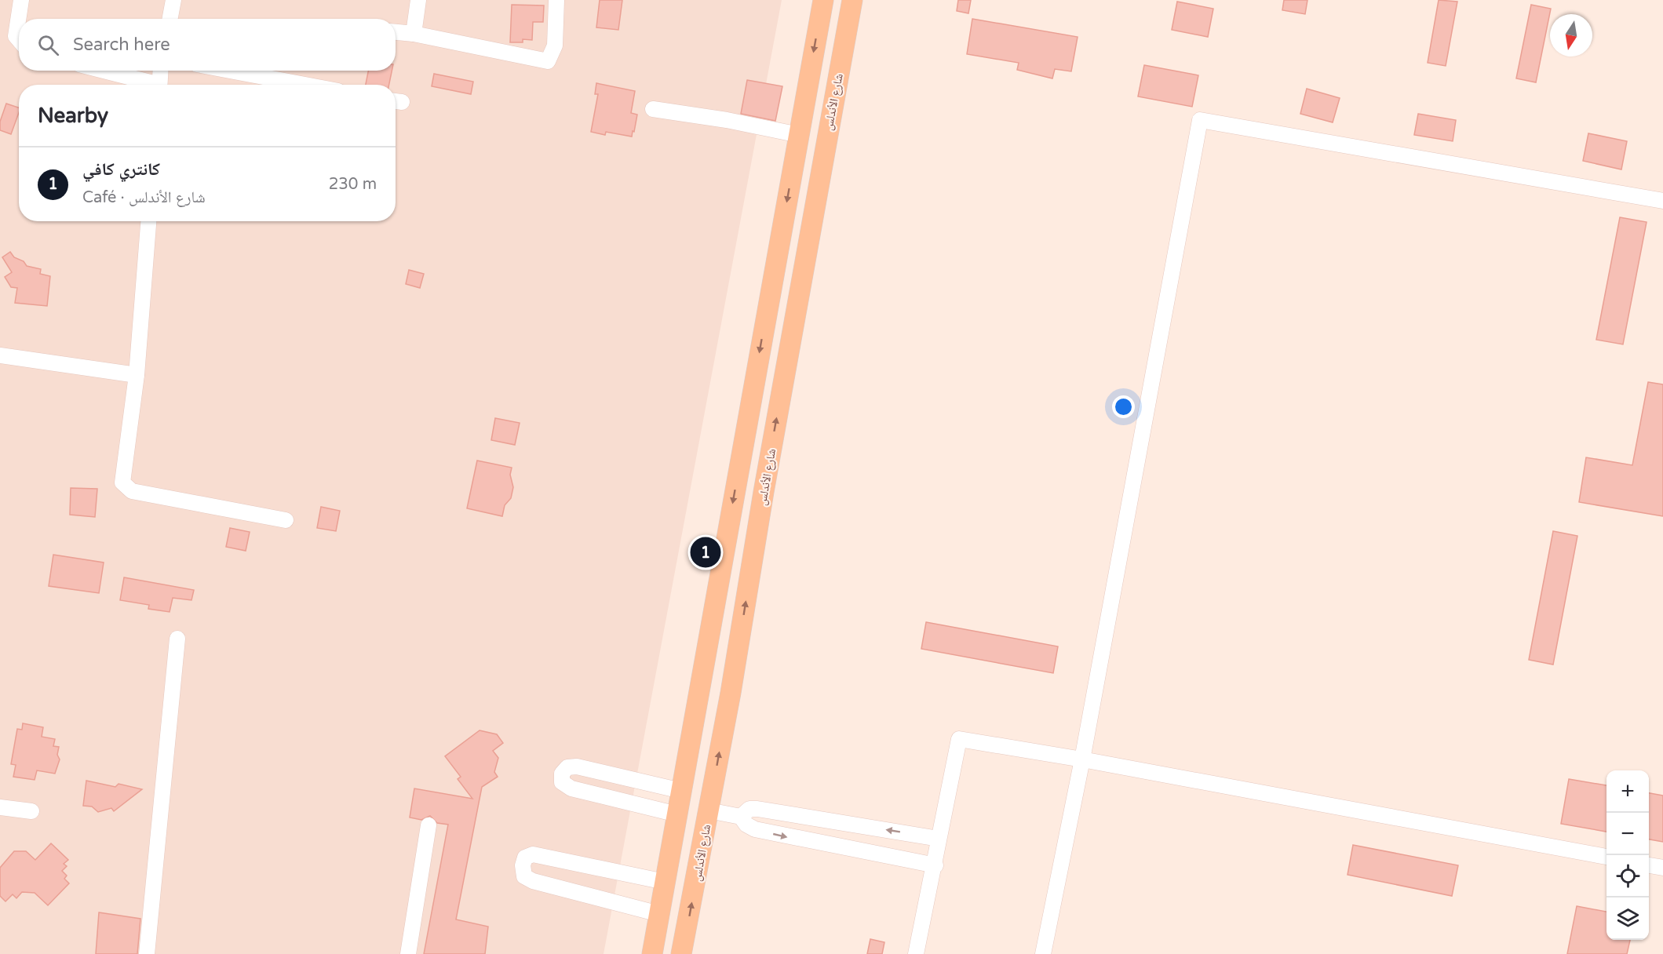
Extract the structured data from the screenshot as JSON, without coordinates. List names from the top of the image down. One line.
{"streets":{"main road":["شارع الأندلس"]},"north":"bottom","page":{"search":"Search here","heading":"Nearby","list":[{"mark":"1","name":"كانتري كافي","note":"Café · شارع الأندلس","value":"230 m"}],"pins":"1","map_buttons":["+","−"]}}
